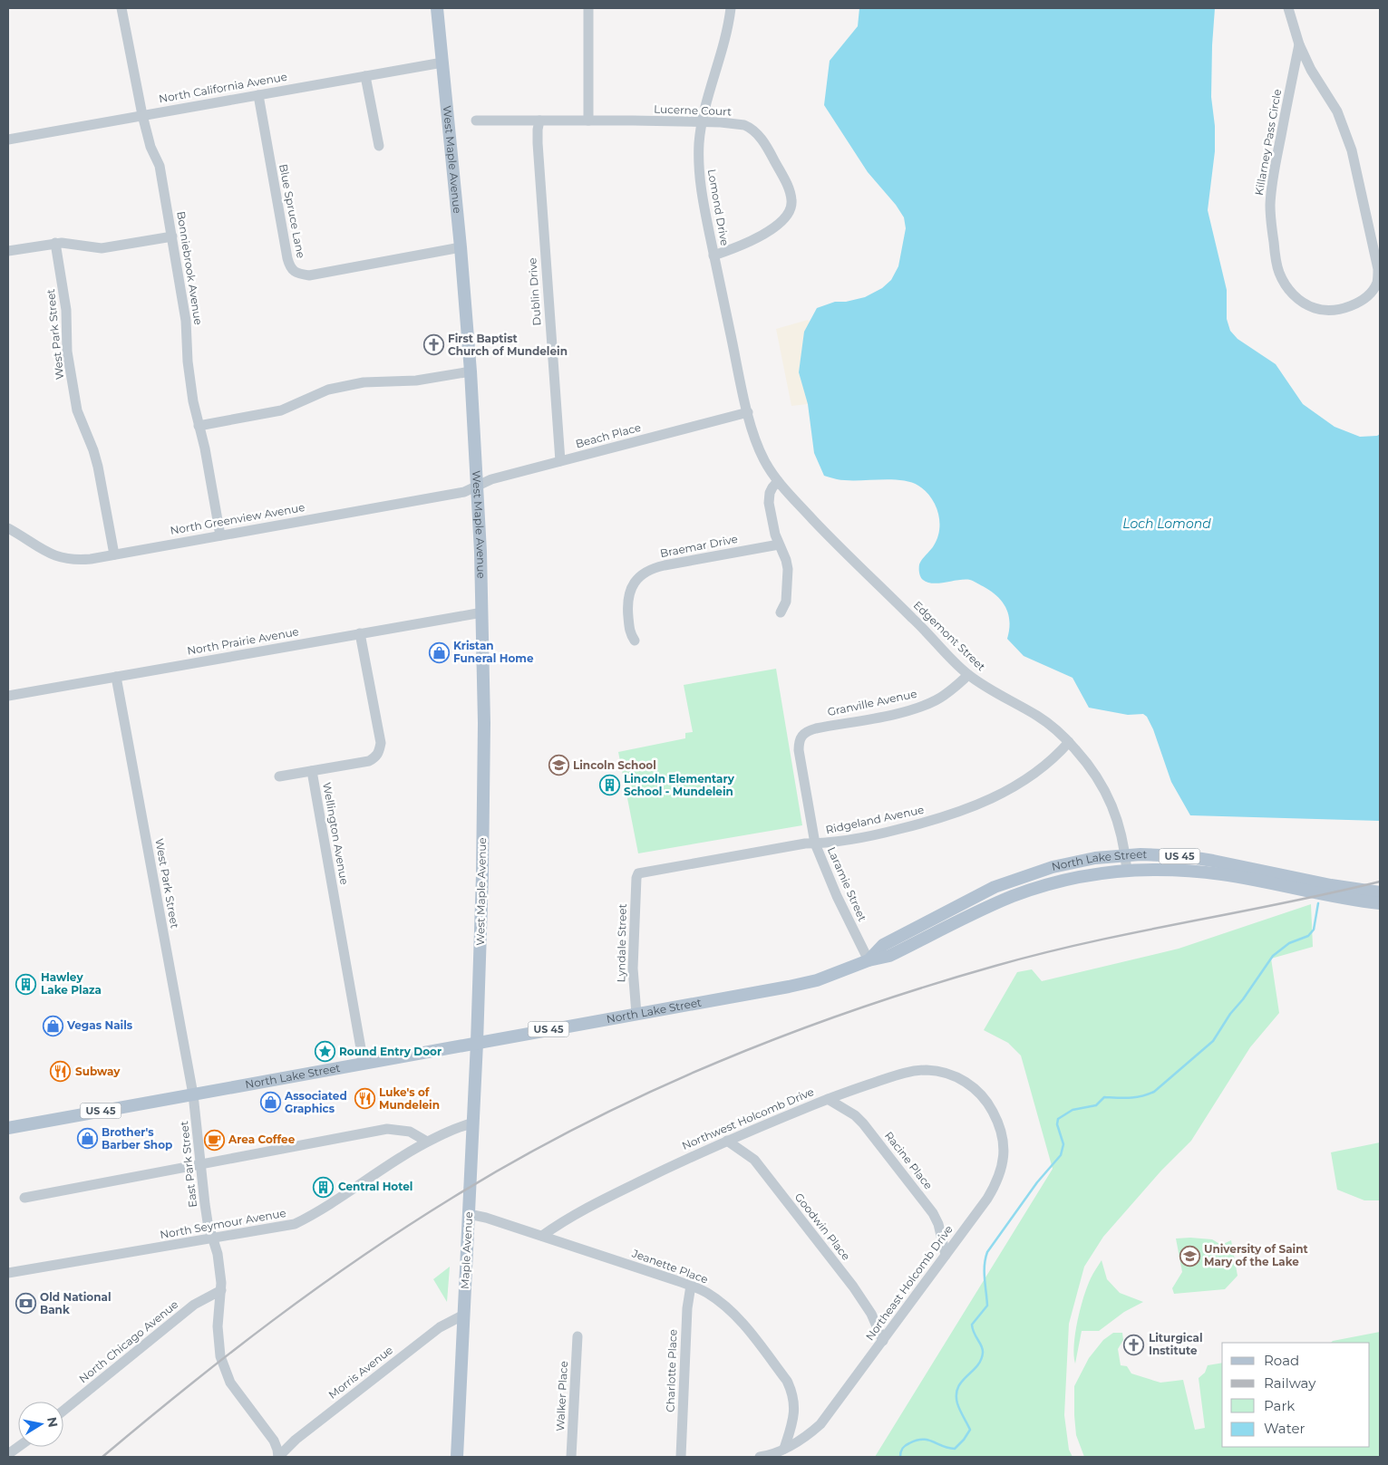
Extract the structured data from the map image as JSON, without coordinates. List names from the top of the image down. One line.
{"streets":{"main road":["West Maple Avenue","US 45","North Lake Street","Maple Avenue"],"street":["North California Avenue","Lucerne Court","Killarney Pass Circle","Lomond Drive","Blue Spruce Lane","Bonniebrook Avenue","Dublin Drive","West Park Street","Beach Place","North Greenview Avenue","Braemar Drive","Edgemont Street","North Prairie Avenue","Granville Avenue","Ridgeland Avenue","Wellington Avenue","Laramie Street","Lyndale Street","Northwest Holcomb Drive","Racine Place","East Park Street","North Seymour Avenue","Goodwin Place","Jeanette Place","Northeast Holcomb Drive","North Chicago Avenue","Charlotte Place","Morris Avenue","Walker Place"]},"crossings":[["North California Avenue","West Maple Avenue"],["North California Avenue","Blue Spruce Lane"],["North California Avenue","Bonniebrook Avenue"],["Lucerne Court","Lomond Drive"],["Lucerne Court","Dublin Drive"],["West Maple Avenue","Blue Spruce Lane"],["West Maple Avenue","Beach Place"],["West Maple Avenue","North Greenview Avenue"],["West Maple Avenue","North Prairie Avenue"],["West Maple Avenue","North Lake Street"],["West Maple Avenue","Maple Avenue"],["Lomond Drive","Beach Place"],["Lomond Drive","Edgemont Street"],["Bonniebrook Avenue","North Greenview Avenue"],["Dublin Drive","Beach Place"],["West Park Street","North Greenview Avenue"],["West Park Street","North Prairie Avenue"],["West Park Street","North Lake Street"],["West Park Street","East Park Street"],["Beach Place","North Greenview Avenue"],["Beach Place","Edgemont Street"],["Edgemont Street","Granville Avenue"],["Edgemont Street","Ridgeland Avenue"],["Edgemont Street","North Lake Street"],["North Prairie Avenue","Wellington Avenue"],["Granville Avenue","Laramie Street"],["Ridgeland Avenue","Laramie Street"],["Ridgeland Avenue","Lyndale Street"],["Wellington Avenue","North Lake Street"],["North Lake Street","Laramie Street"],["North Lake Street","Lyndale Street"],["North Lake Street","East Park Street"],["North Lake Street","Maple Avenue"],["Northwest Holcomb Drive","Racine Place"],["Northwest Holcomb Drive","Goodwin Place"],["Northwest Holcomb Drive","Jeanette Place"],["Northwest Holcomb Drive","Northeast Holcomb Drive"],["Racine Place","Northeast Holcomb Drive"],["East Park Street","North Seymour Avenue"],["East Park Street","North Chicago Avenue"],["East Park Street","Morris Avenue"],["North Seymour Avenue","Maple Avenue"],["Goodwin Place","Northeast Holcomb Drive"],["Maple Avenue","Jeanette Place"],["Maple Avenue","Morris Avenue"],["Jeanette Place","Northeast Holcomb Drive"],["Jeanette Place","Charlotte Place"]],"water":["Loch Lomond"],"places":{"church":["First Baptist Church of Mundelein","Liturgical Institute"],"shop":["Kristan Funeral Home","Vegas Nails","Associated Graphics","Brother's Barber Shop"],"school or university":["Lincoln School","University of Saint Mary of the Lake"],"building":["Lincoln Elementary School - Mundelein","Hawley Lake Plaza","Central Hotel"],"place":["Round Entry Door"],"restaurant":["Subway","Luke's of Mundelein"],"cafe":["Area Coffee"],"bank":["Old National Bank"]},"legend":["Road","Railway","Park","Water"],"north":"right"}
